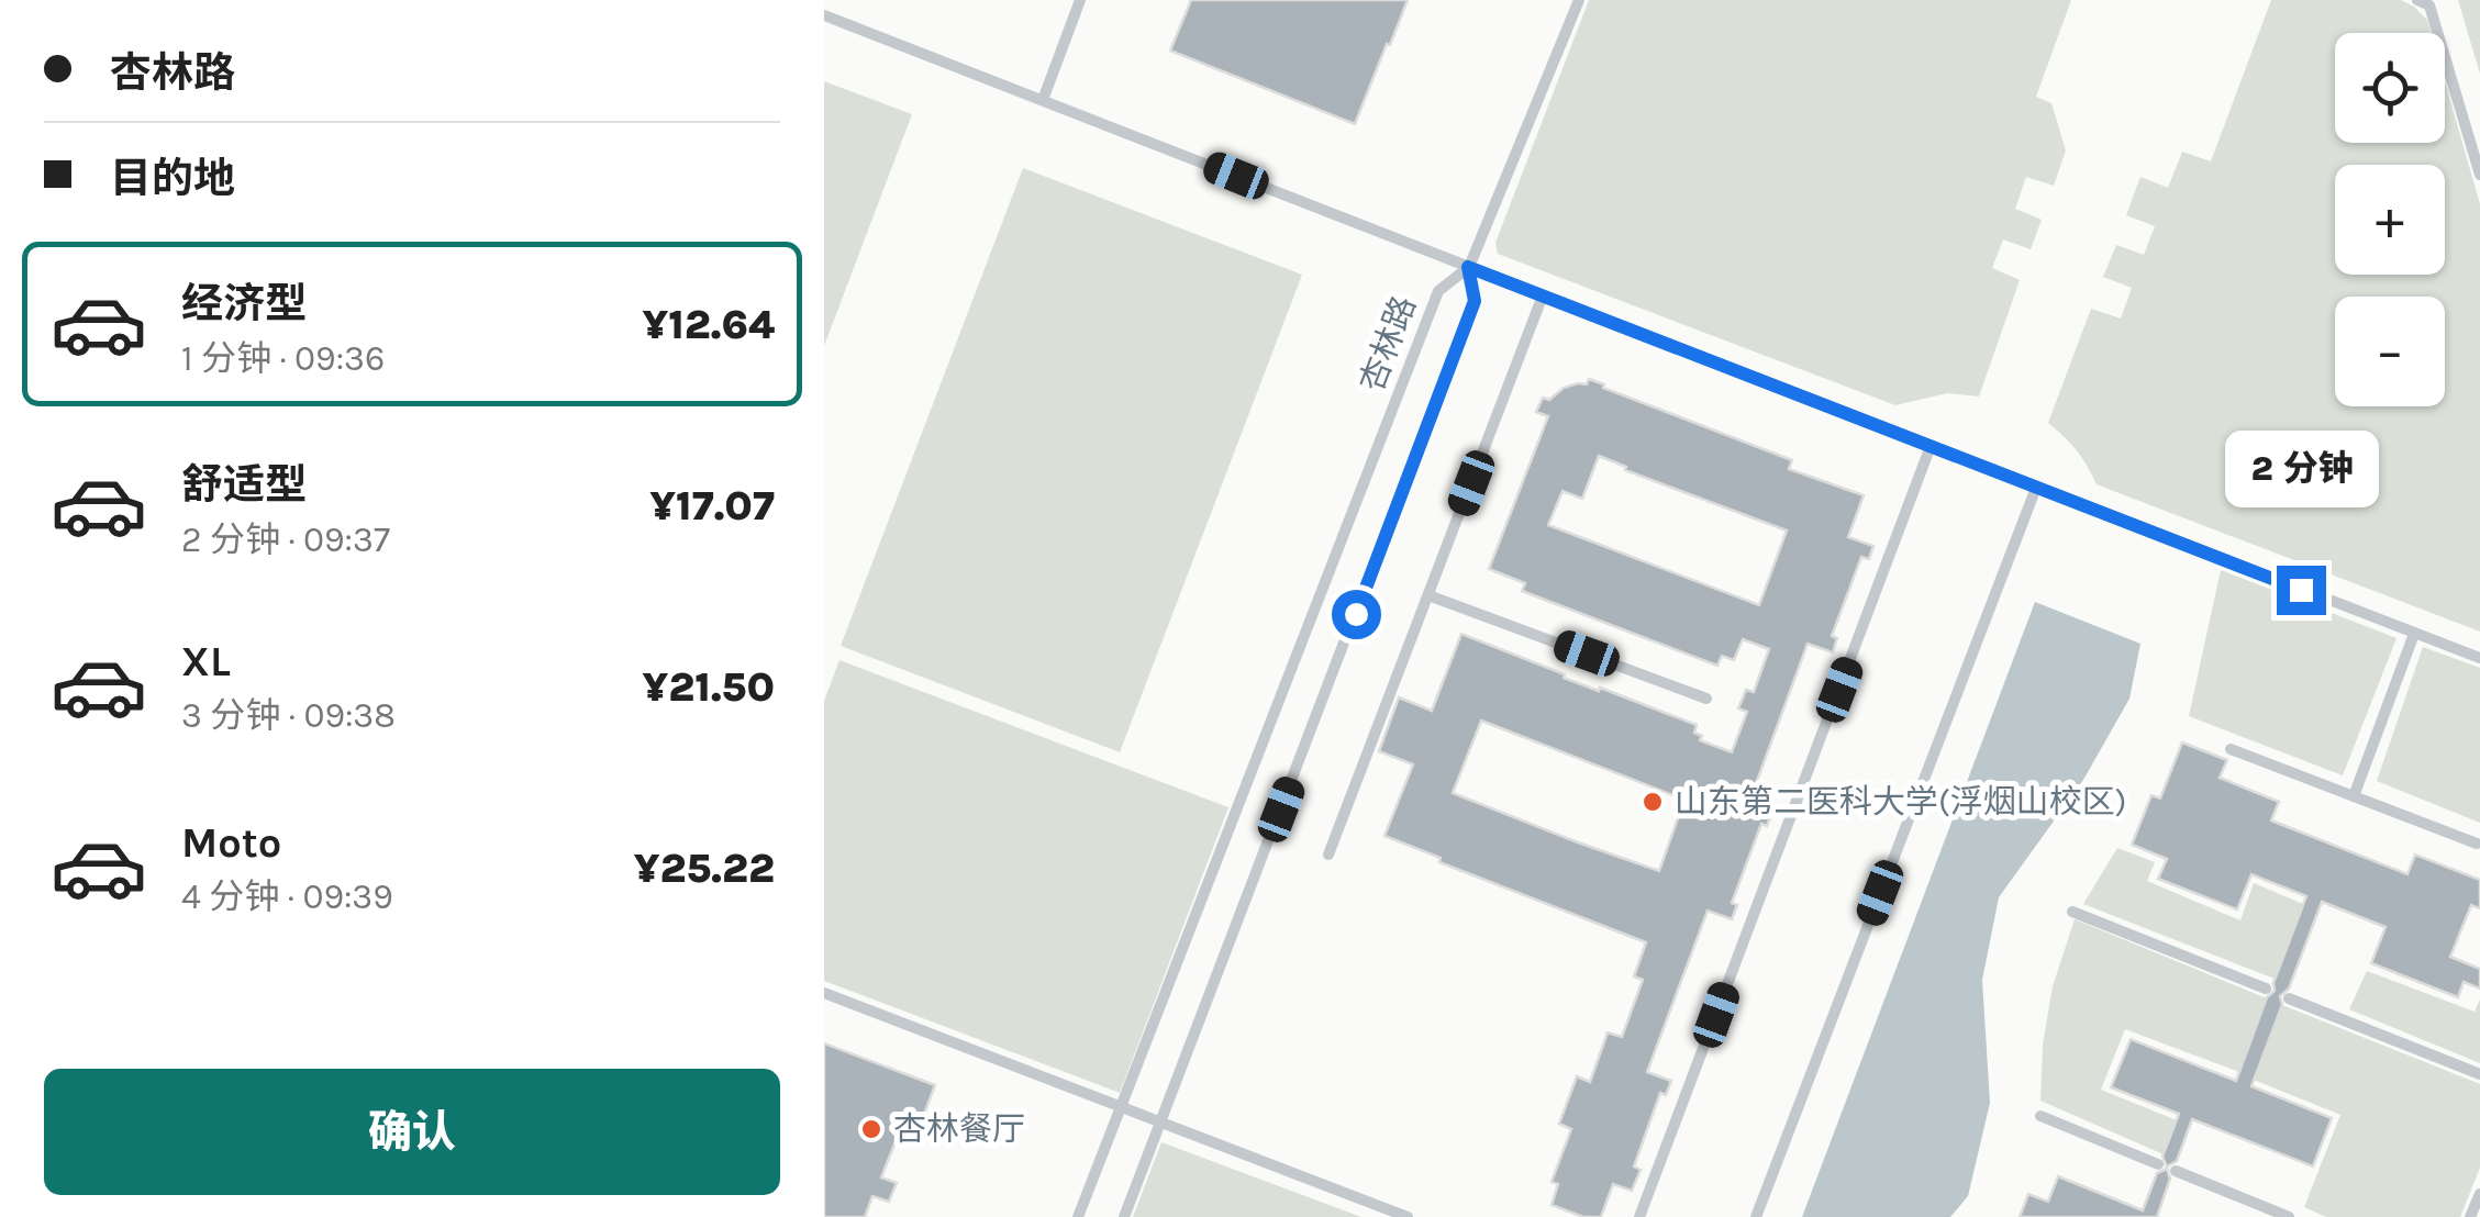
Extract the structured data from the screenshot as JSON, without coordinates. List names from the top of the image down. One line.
{"streets":{"lane":["杏林路"]},"places":["山东第二医科大学(浮烟山校区)","杏林餐厅"],"page":{"banner":["杏林路","目的地"],"map_buttons":["+","−"],"list":[{"name":"经济型","note":"1 分钟 · 09:36","value":"¥12.64"},{"name":"舒适型","note":"2 分钟 · 09:37","value":"¥17.07"},{"name":"XL","note":"3 分钟 · 09:38","value":"¥21.50"},{"name":"Moto","note":"4 分钟 · 09:39","value":"¥25.22"}],"bubble":"2 分钟","buttons":"确认"}}
